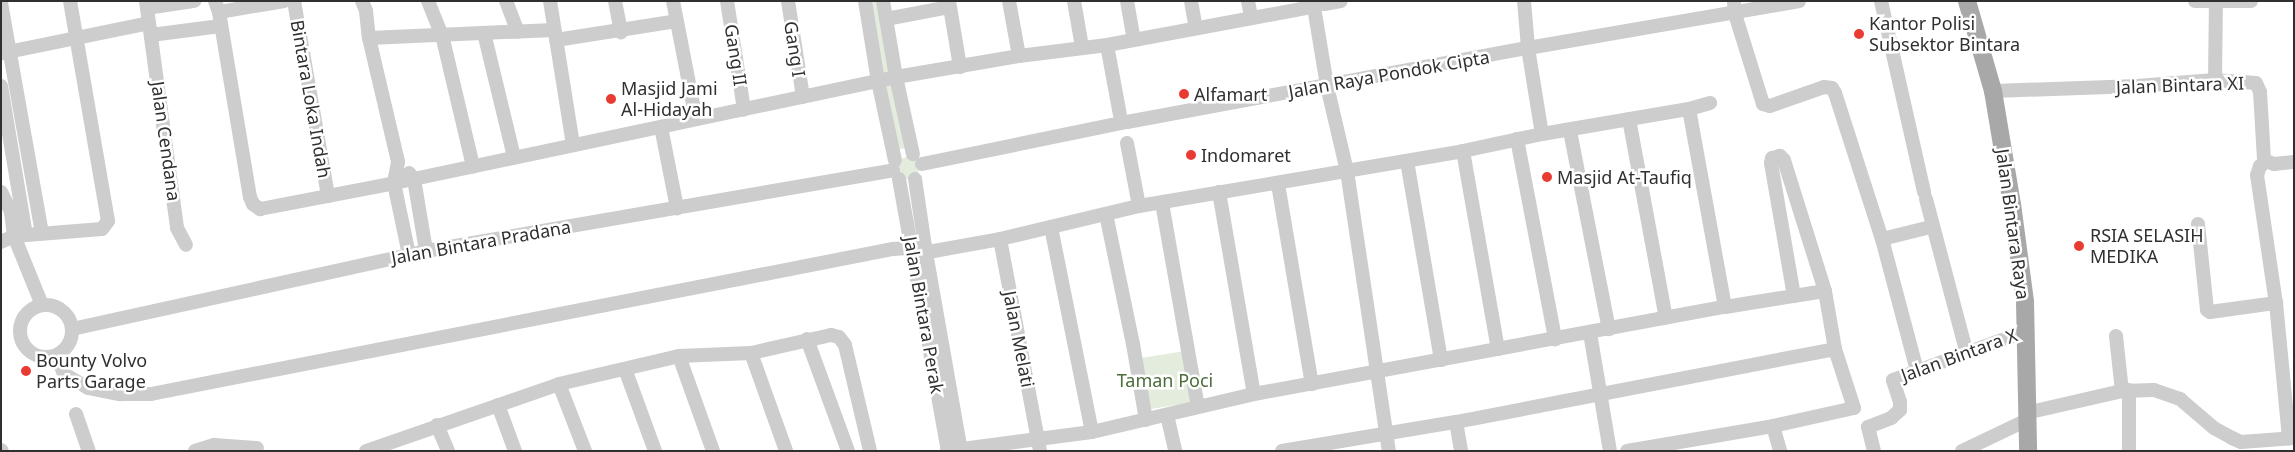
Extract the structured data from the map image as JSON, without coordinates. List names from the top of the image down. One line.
{"streets":{"main road":["Jalan Bintara Raya"],"street":["Gang I","Gang II","Jalan Raya Pondok Cipta","Jalan Bintara XI","Bintara Loka Indah","Jalan Cendana","Jalan Bintara Pradana","Jalan Bintara Perak","Jalan Melati","Jalan Bintara X"]},"crossings":[["Jalan Raya Pondok Cipta","Jalan Bintara Pradana"],["Jalan Raya Pondok Cipta","Jalan Bintara Perak"],["Jalan Bintara XI","Jalan Bintara Raya"],["Jalan Bintara Raya","Jalan Bintara X"],["Jalan Bintara Pradana","Jalan Bintara Perak"]],"parks":["Taman Poci"],"places":["Kantor Polisi Subsektor Bintara","Alfamart","Masjid Jami Al-Hidayah","Indomaret","Masjid At-Taufiq","RSIA SELASIH MEDIKA","Bounty Volvo Parts Garage"]}
